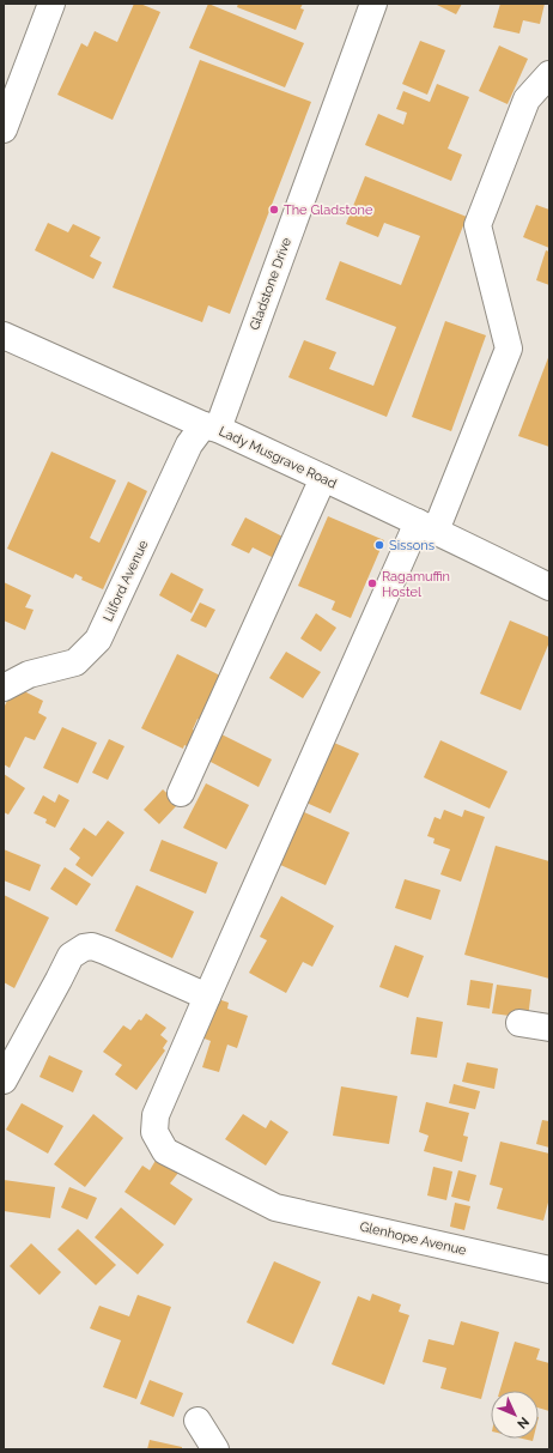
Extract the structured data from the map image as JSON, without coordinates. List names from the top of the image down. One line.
{"streets":{"street":["Gladstone Drive","Lady Musgrave Road","Lilford Avenue","Glenhope Avenue"]},"crossings":[["Gladstone Drive","Lady Musgrave Road"],["Gladstone Drive","Lilford Avenue"],["Lady Musgrave Road","Lilford Avenue"],["Lady Musgrave Road","Glenhope Avenue"]],"places":["The Gladstone","Sissons","Ragamuffin Hostel"],"north":"bottom right"}
